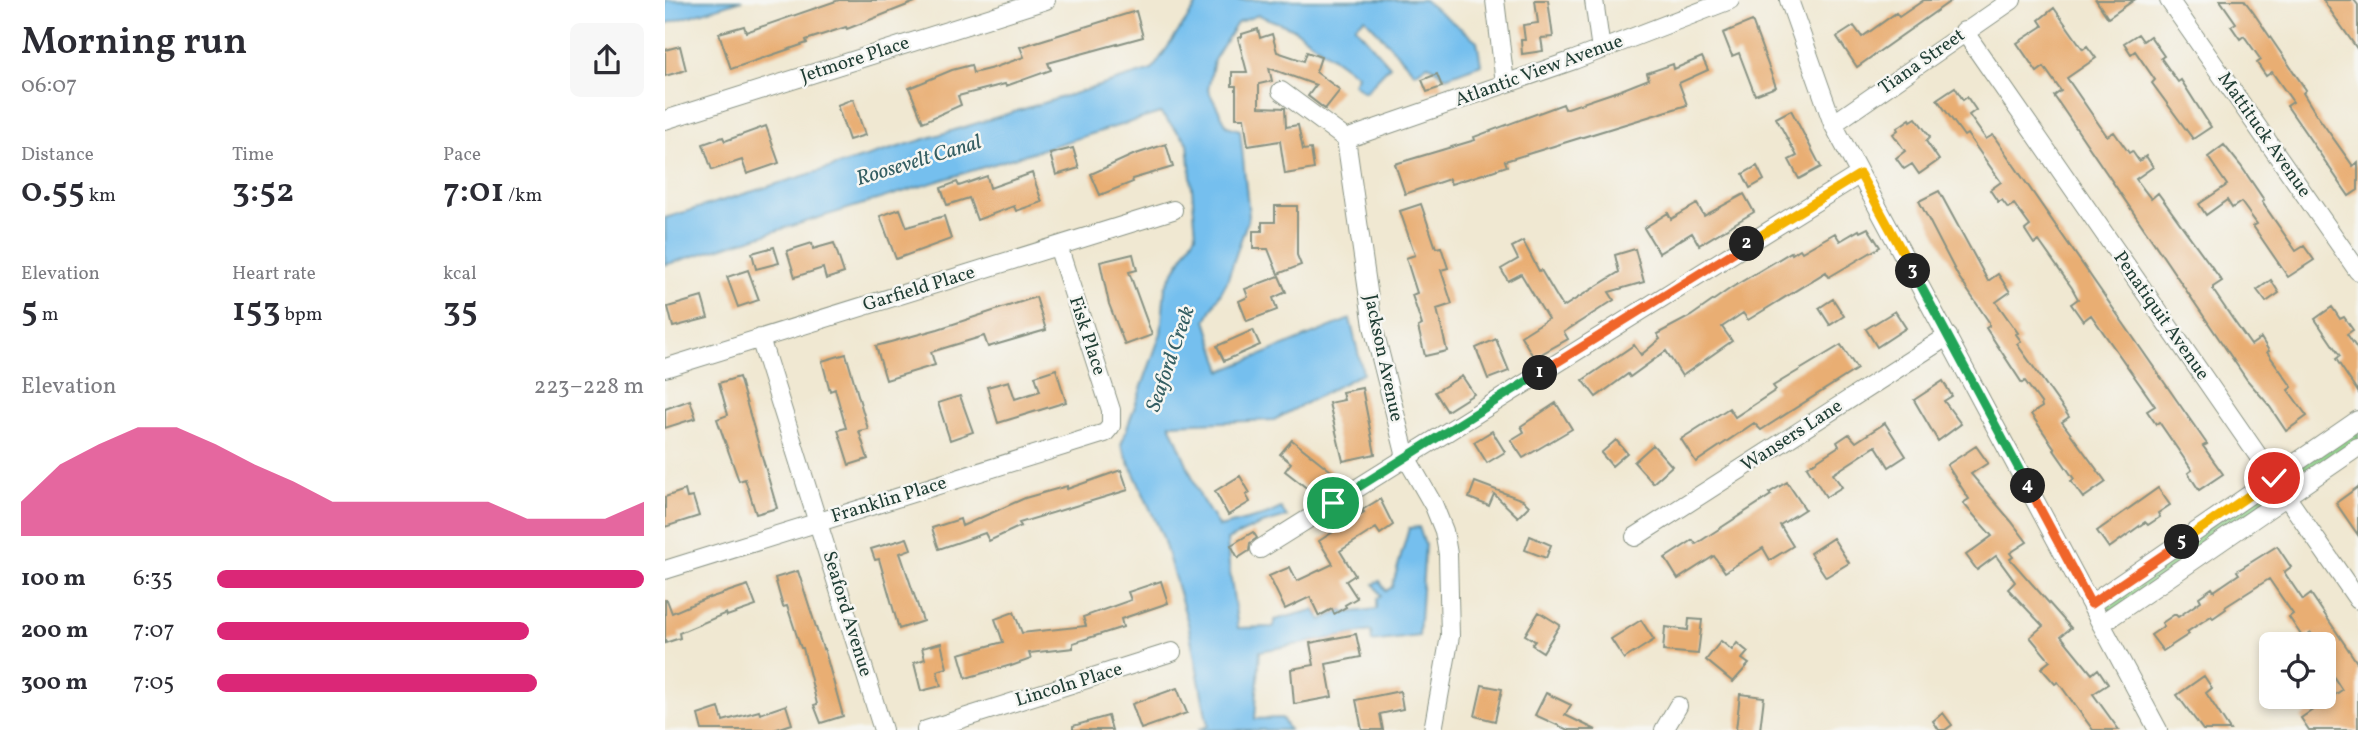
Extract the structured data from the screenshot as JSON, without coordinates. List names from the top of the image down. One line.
{"streets":{"street":["Jetmore Place","Tiana Street","Atlantic View Avenue","Mattituck Avenue","Garfield Place","Penatiquit Avenue","Fisk Place","Jackson Avenue","Wansers Lane","Franklin Place","Seaford Avenue","Lincoln Place"]},"crossings":[["Tiana Street","Penatiquit Avenue"],["Atlantic View Avenue","Jackson Avenue"],["Garfield Place","Fisk Place"],["Garfield Place","Seaford Avenue"],["Fisk Place","Franklin Place"],["Franklin Place","Seaford Avenue"]],"water":["Roosevelt Canal","Seaford Creek"],"page":{"heading":["Morning run","06:07"],"stats":[["Distance","0.55 km"],["Time","3:52"],["Pace","7:01 /km"],["Elevation","5 m"],["Heart rate","153 bpm"],["kcal","35"]],"pins":["2","3","1","4","5"],"chart":["Elevation","223–228 m"],"list":[{"name":"100 m","note":"6:35"},{"name":"200 m","note":"7:07"},{"name":"300 m","note":"7:05"}]}}
